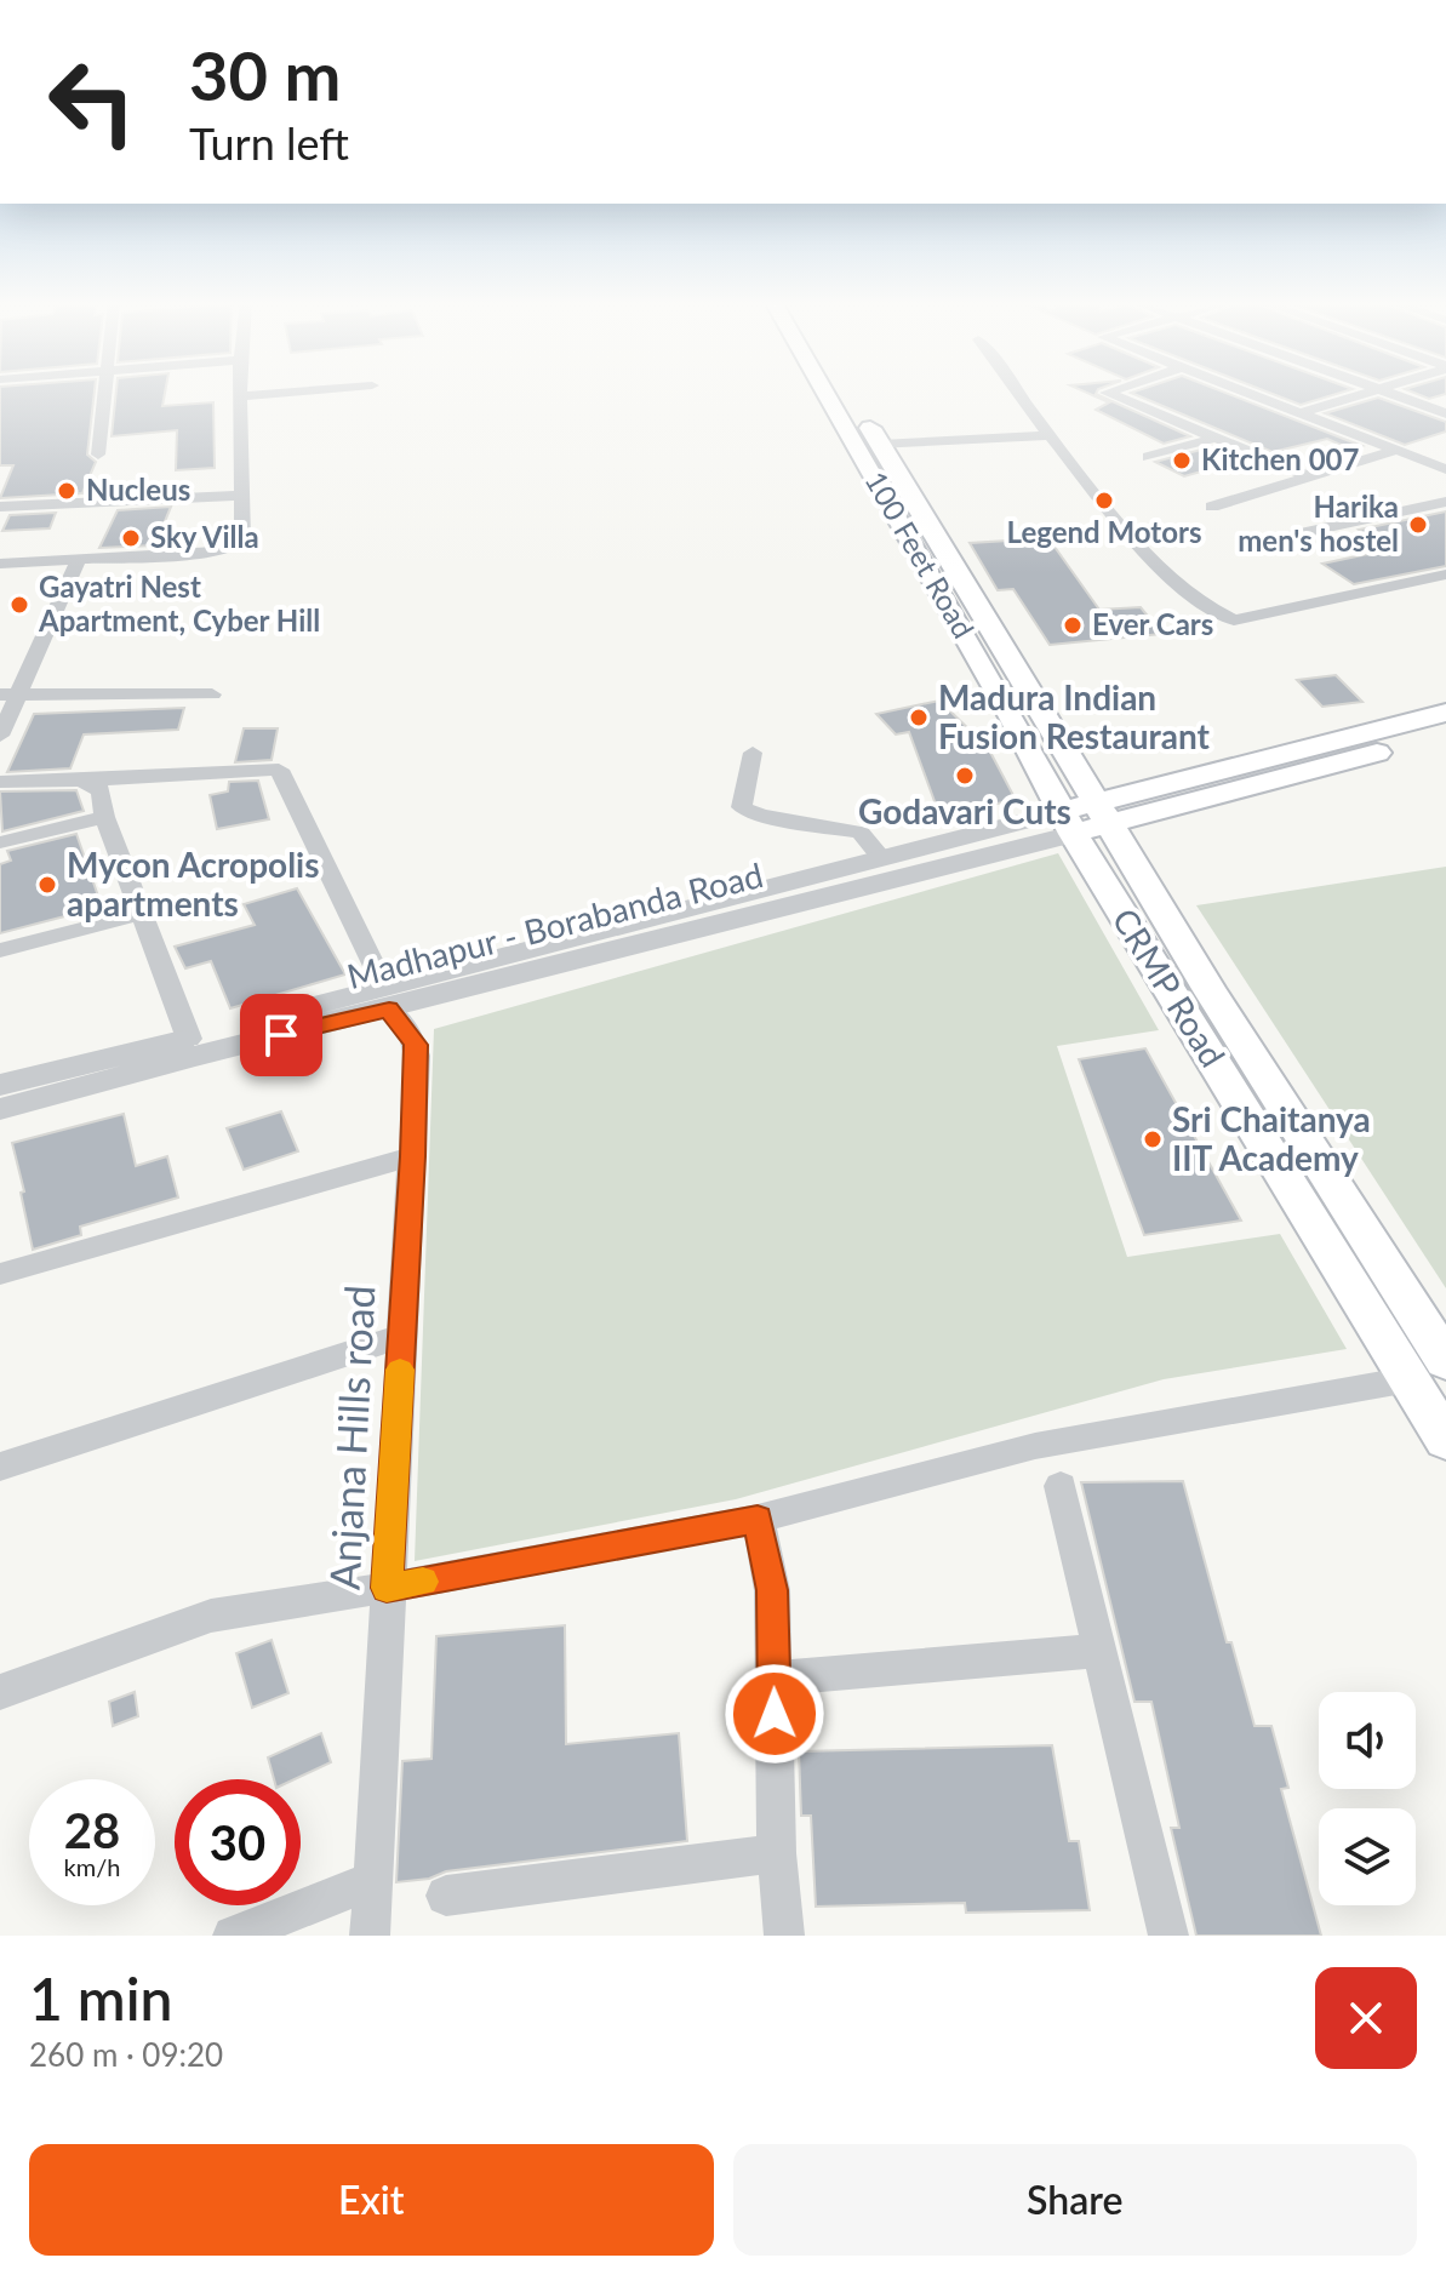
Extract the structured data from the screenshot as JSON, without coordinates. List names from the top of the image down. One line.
{"streets":{"main road":["100 Feet Road","CRMP Road"],"street":["Madhapur - Borabanda Road","Anjana Hills road"]},"crossings":[["100 Feet Road","Madhapur - Borabanda Road"],["100 Feet Road","CRMP Road"],["Madhapur - Borabanda Road","CRMP Road"],["Madhapur - Borabanda Road","Anjana Hills road"]],"places":["Kitchen 007","Nucleus","Legend Motors","Harika men's hostel","Sky Villa","Gayatri Nest Apartment, Cyber Hill","Ever Cars","Madura Indian Fusion Restaurant","Godavari Cuts","Mycon Acropolis apartments","Sri Chaitanya IIT Academy"],"page":{"turn":["30 m","Turn left"],"speed":"28 km/h","limit":"30","heading":["1 min","260 m · 09:20"],"buttons":["Exit","Share"]}}
